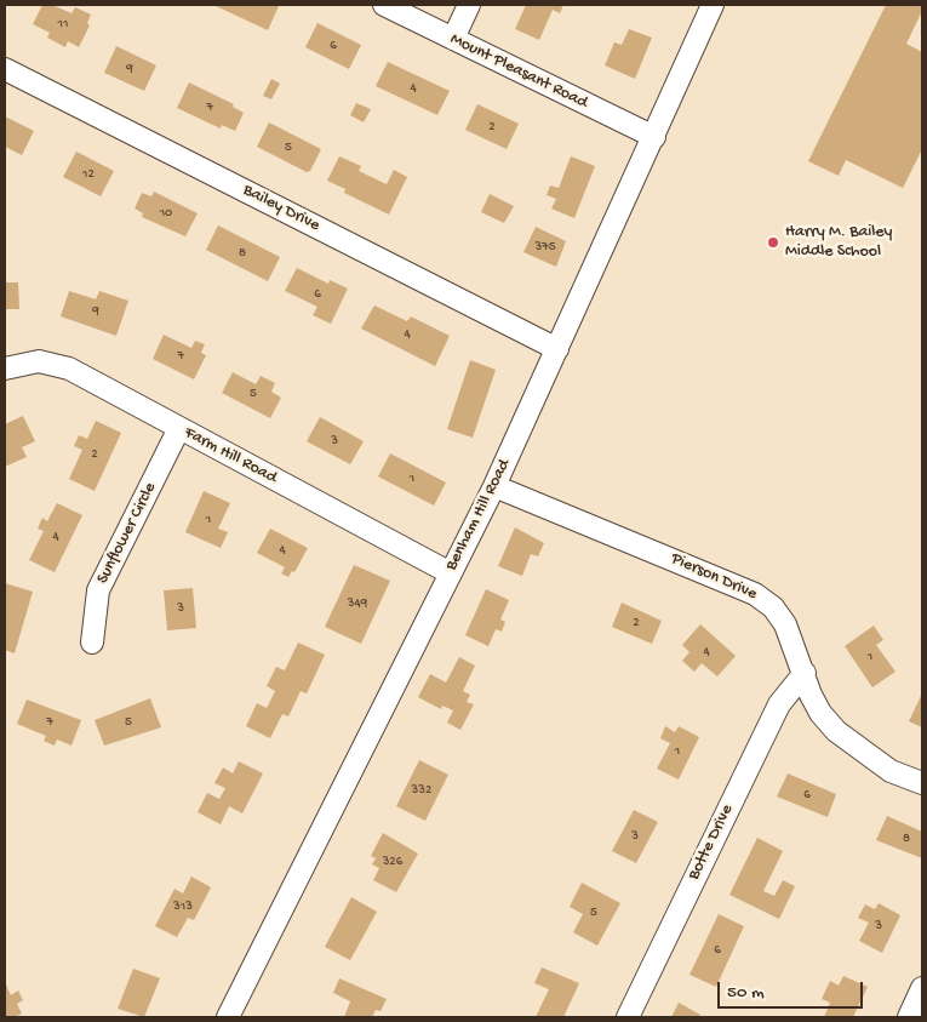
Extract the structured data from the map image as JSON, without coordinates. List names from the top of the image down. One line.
{"streets":{"street":["Mount Pleasant Road","Bailey Drive","Farm Hill Road","Benham Hill Road","Sunflower Circle","Pierson Drive","Botte Drive"]},"crossings":[["Mount Pleasant Road","Benham Hill Road"],["Bailey Drive","Benham Hill Road"],["Farm Hill Road","Benham Hill Road"],["Farm Hill Road","Sunflower Circle"],["Benham Hill Road","Pierson Drive"],["Pierson Drive","Botte Drive"]],"places":["Harry M. Bailey Middle School"],"house_numbers":["11","6","9","4","7","2","5","12","10","375","8","6","9","4","7","5","3","2","1","1","4","4","349","3","2","4","1","7","5","1","332","6","3","8","326","313","5","3","6"],"scale_bar":"50 m"}
